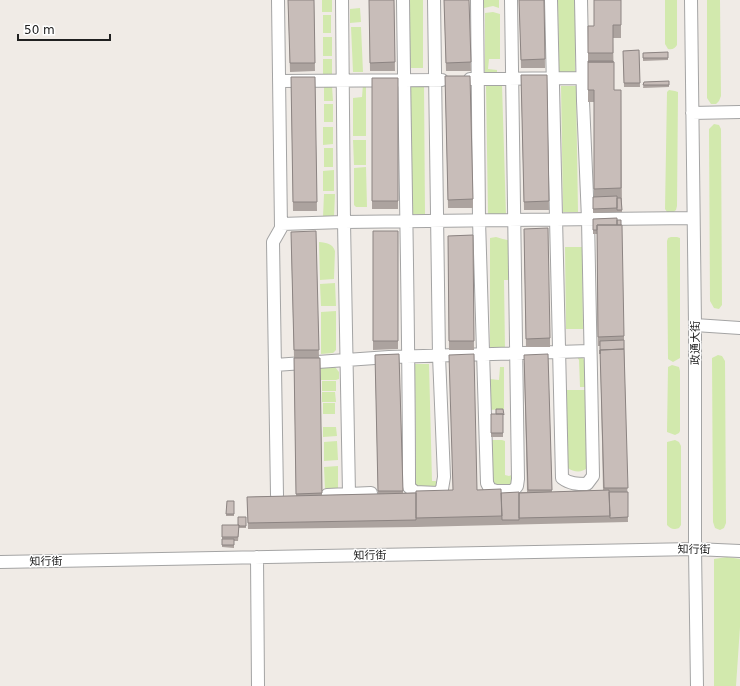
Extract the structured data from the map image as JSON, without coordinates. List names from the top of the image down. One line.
{"streets":{"street":["政通大街","知行街"]},"crossings":[["政通大街","知行街"]],"scale_bar":"50 m"}
